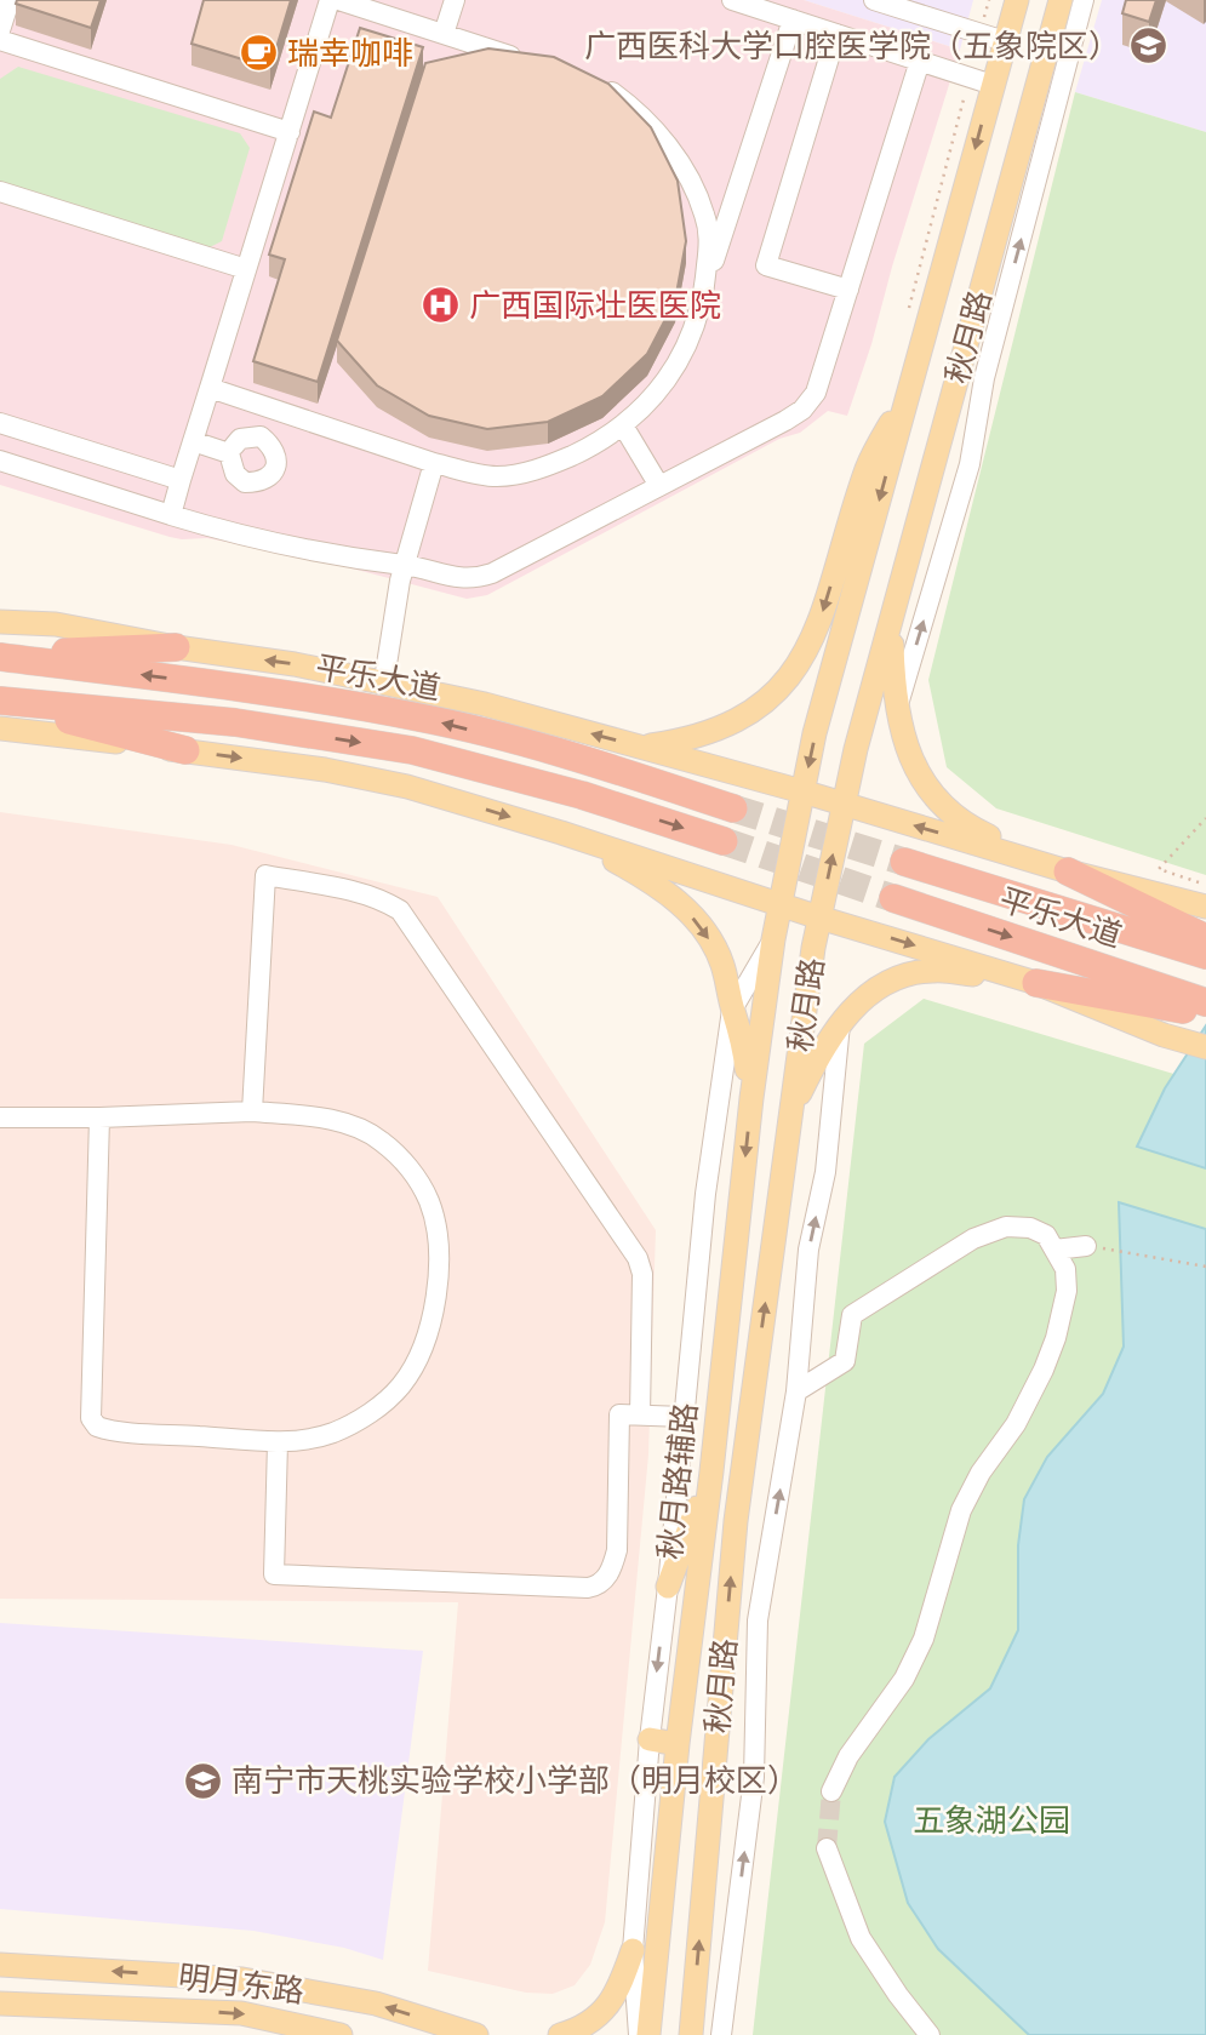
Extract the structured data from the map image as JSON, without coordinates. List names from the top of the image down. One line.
{"streets":{"highway":["平乐大道"],"main road":["秋月路","明月东路"],"street":["秋月路辅路"]},"crossings":[["秋月路","秋月路辅路"]],"parks":["五象湖公园"],"places":{"school or university":["广西医科大学口腔医学院（五象院区）","南宁市天桃实验学校小学部（明月校区）"],"cafe":["瑞幸咖啡"],"hospital":["广西国际壮医医院"]}}
